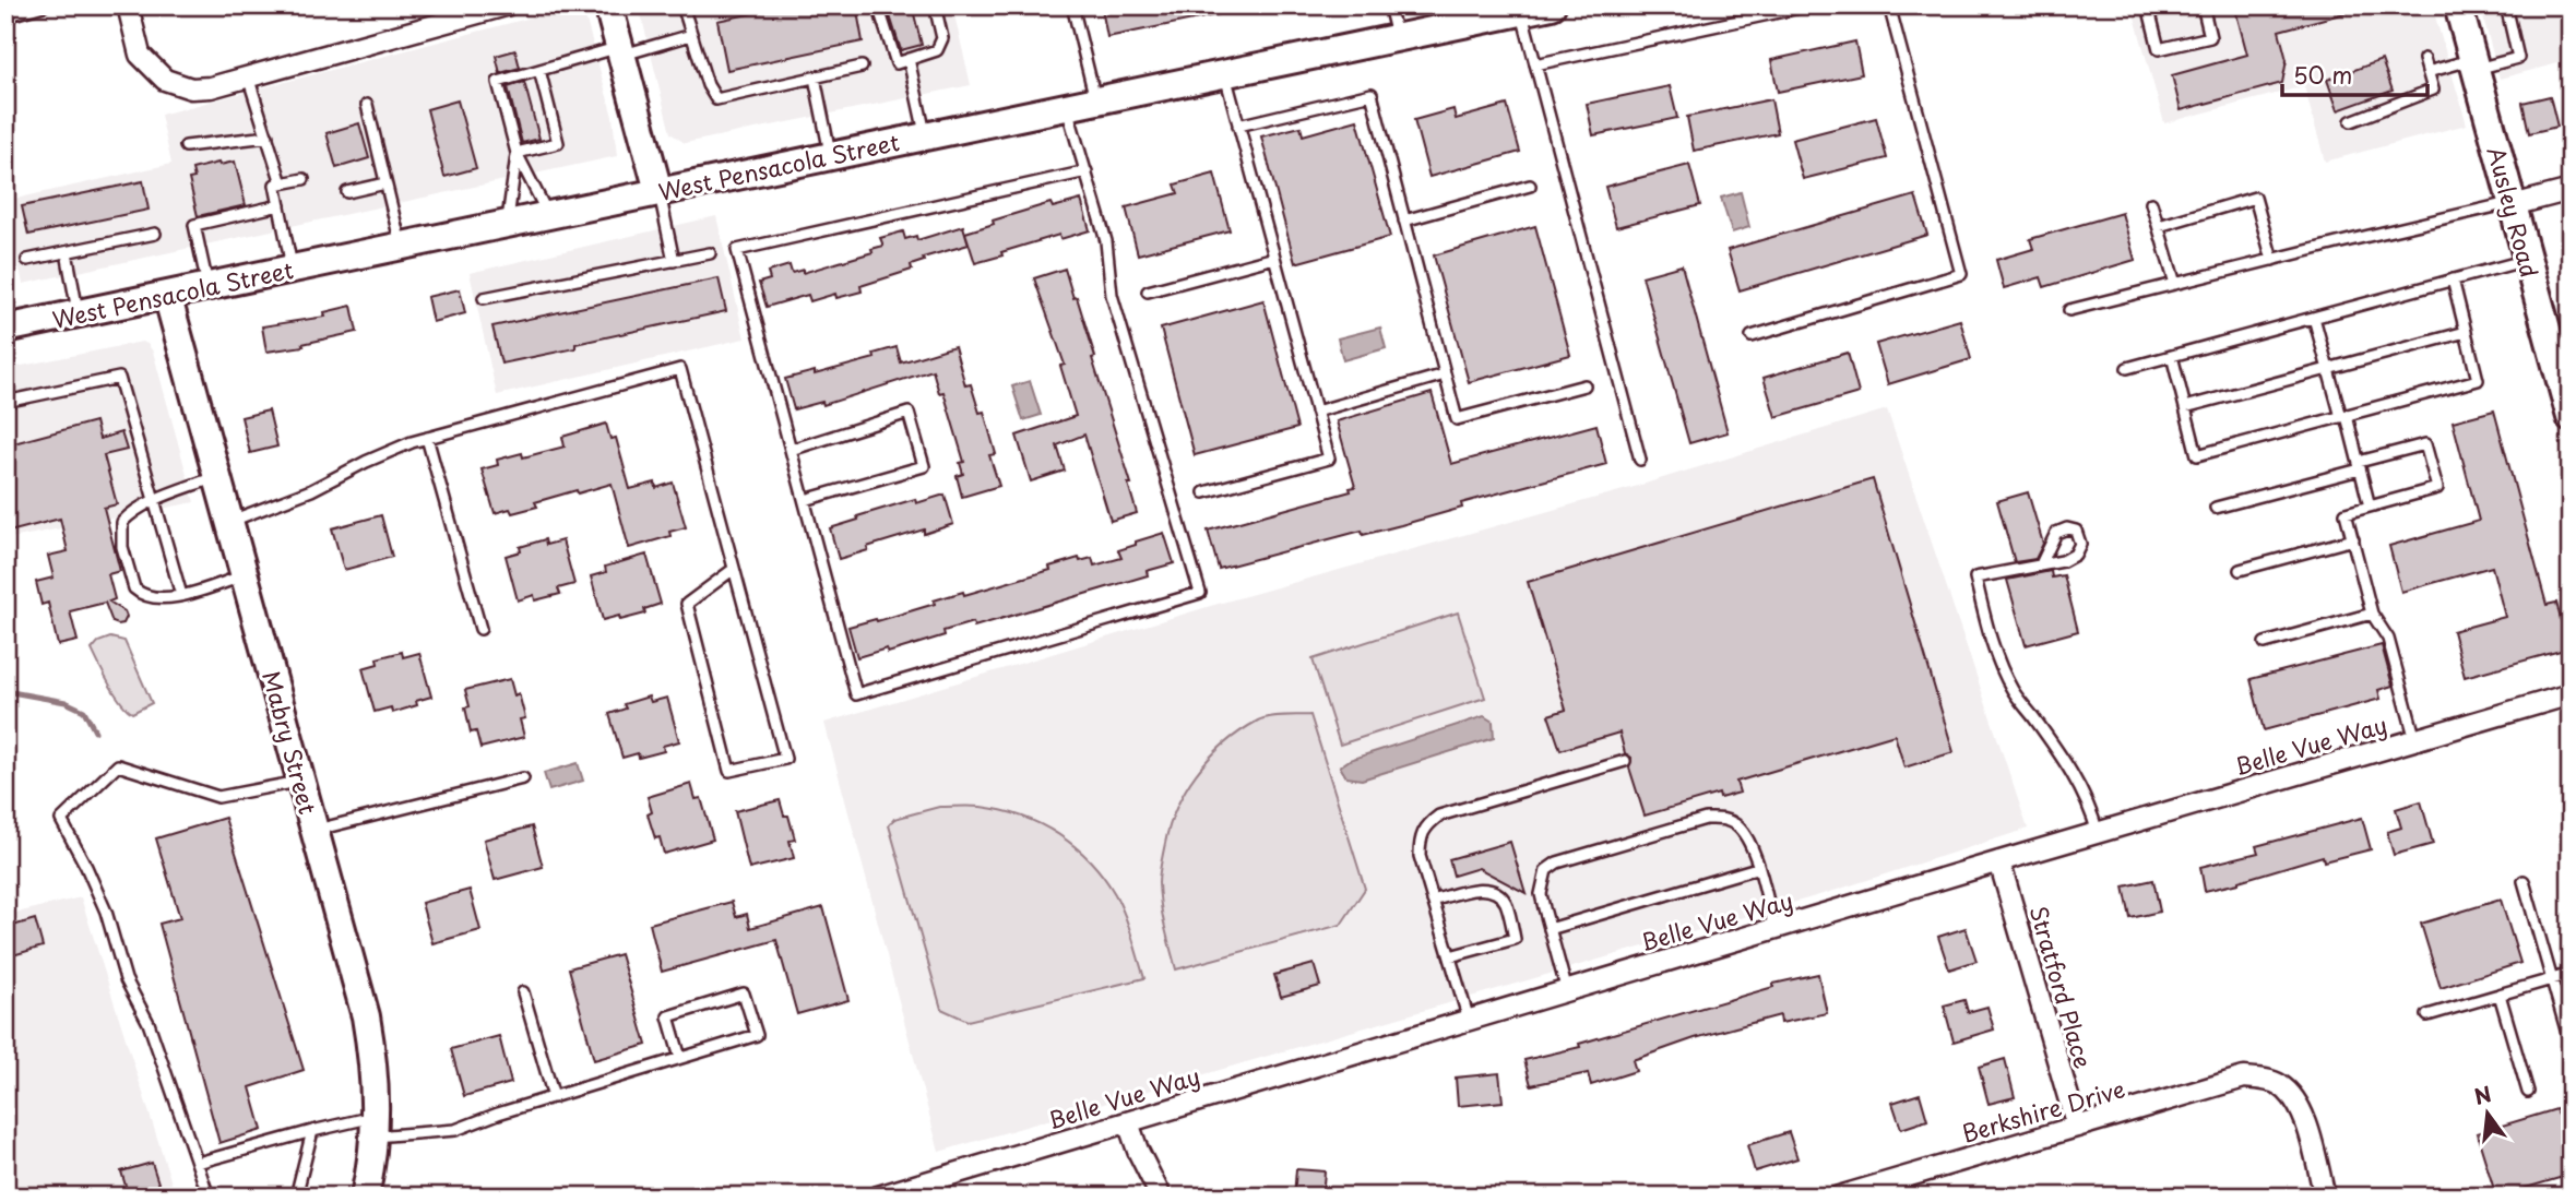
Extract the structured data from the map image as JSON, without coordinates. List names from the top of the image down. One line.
{"streets":{"main road":["West Pensacola Street","Ausley Road","Mabry Street"],"street":["Belle Vue Way","Stratford Place","Berkshire Drive"]},"crossings":[["West Pensacola Street","Mabry Street"],["Belle Vue Way","Stratford Place"],["Stratford Place","Berkshire Drive"]],"scale_bar":"50 m","north":"top"}
